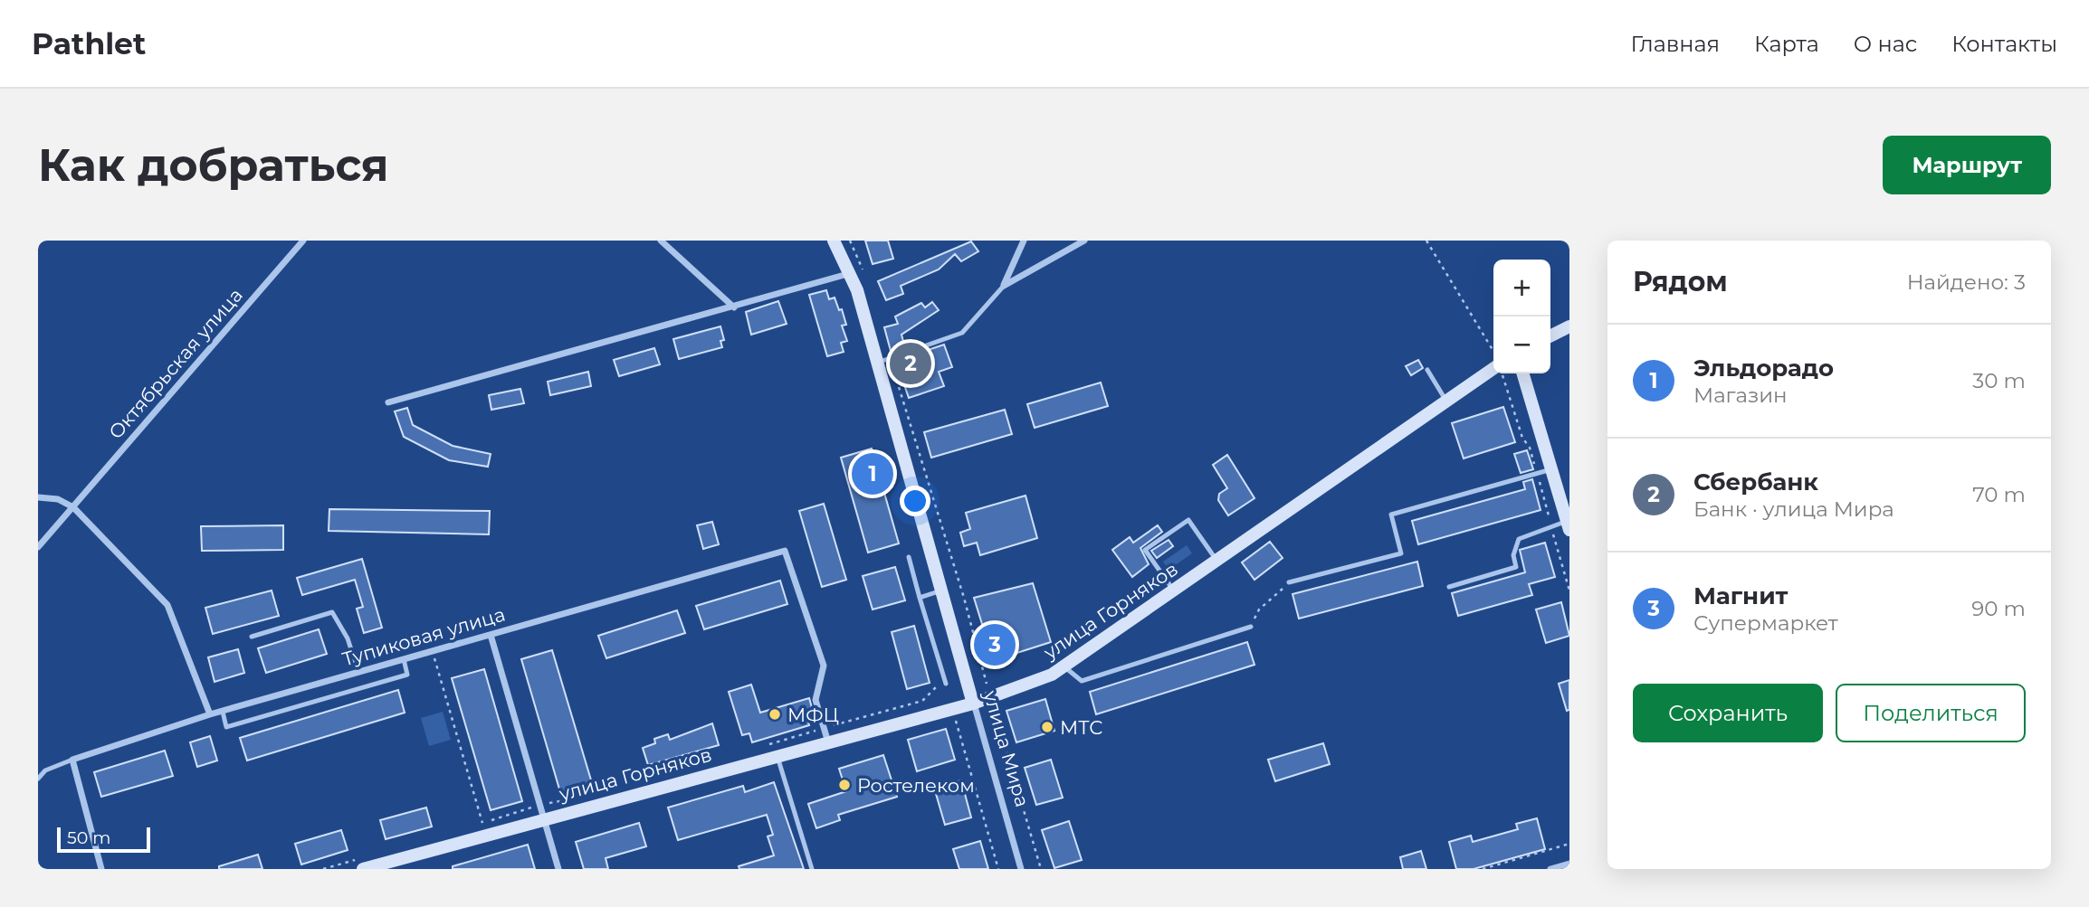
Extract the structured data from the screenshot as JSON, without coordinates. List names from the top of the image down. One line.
{"streets":{"main road":["улица Горняков","улица Мира"],"street":["Октябрьская улица","Тупиковая улица"]},"crossings":[["улица Горняков","Тупиковая улица"],["улица Горняков","улица Мира"]],"places":["МФЦ","МТС","Ростелеком"],"scale_bar":"50 m","page":{"header":"Pathlet","nav":["Главная","Карта","О нас","Контакты"],"buttons":["Маршрут",["Сохранить","Поделиться"]],"title":"Как добраться","heading":["Рядом","Найдено: 3"],"map_buttons":["+","−"],"list":[{"mark":"1","name":"Эльдорадо","note":"Магазин","value":"30 m"},{"mark":"2","name":"Сбербанк","note":"Банк · улица Мира","value":"70 m"},{"mark":"3","name":"Магнит","note":"Супермаркет","value":"90 m"}],"pins":["2","1","3"],"scale":"50 m"}}
